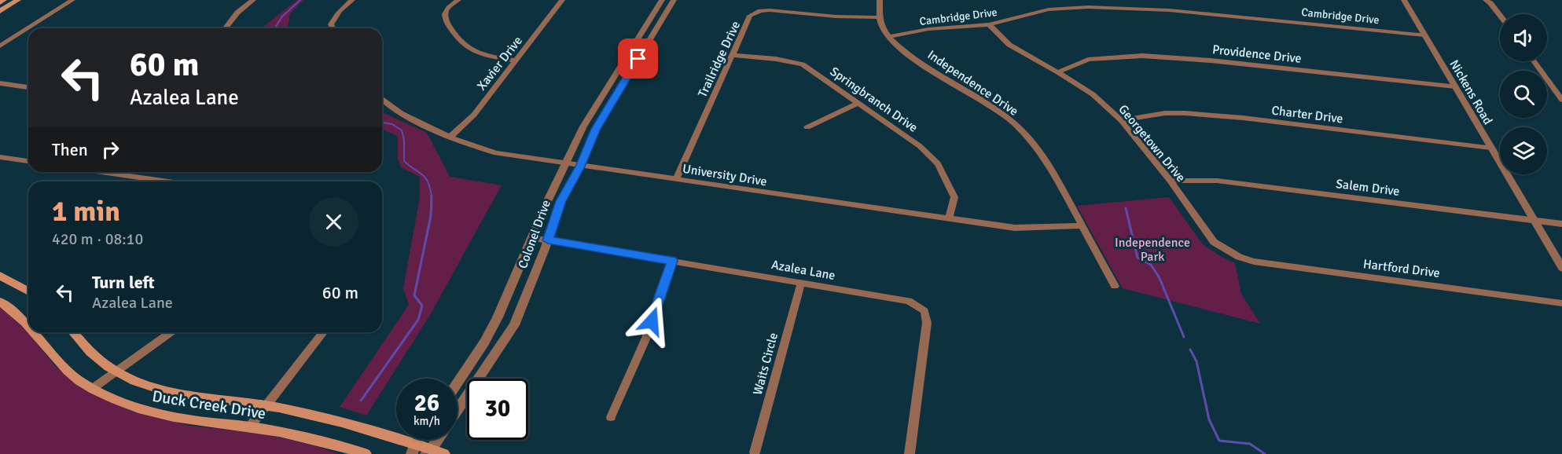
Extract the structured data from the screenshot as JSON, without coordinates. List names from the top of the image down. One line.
{"streets":{"main road":["Duck Creek Drive"],"street":["Cambridge Drive","Providence Drive","Trailridge Drive","Xavier Drive","Independence Drive","Nickens Road","Springbranch Drive","Charter Drive","Georgetown Drive","University Drive","Salem Drive","Colonel Drive","Hartford Drive","Azalea Lane","Waits Circle"]},"crossings":[["Cambridge Drive","Independence Drive"],["Cambridge Drive","Nickens Road"],["Cambridge Drive","Georgetown Drive"],["Providence Drive","Nickens Road"],["Providence Drive","Georgetown Drive"],["Trailridge Drive","Independence Drive"],["Trailridge Drive","Springbranch Drive"],["Trailridge Drive","University Drive"],["Xavier Drive","University Drive"],["Independence Drive","University Drive"],["Nickens Road","Charter Drive"],["Nickens Road","Salem Drive"],["Springbranch Drive","University Drive"],["Charter Drive","Georgetown Drive"],["Georgetown Drive","Salem Drive"],["Georgetown Drive","Hartford Drive"],["University Drive","Colonel Drive"],["Colonel Drive","Azalea Lane"],["Colonel Drive","Duck Creek Drive"],["Azalea Lane","Waits Circle"]],"parks":["Independence Park"],"page":{"turn":["60 m","Azalea Lane"],"then":"Then","heading":["1 min","420 m · 08:10"],"list":[{"name":"Turn left","note":"Azalea Lane","value":"60 m"}],"speed":"26 km/h","limit":"30"}}
